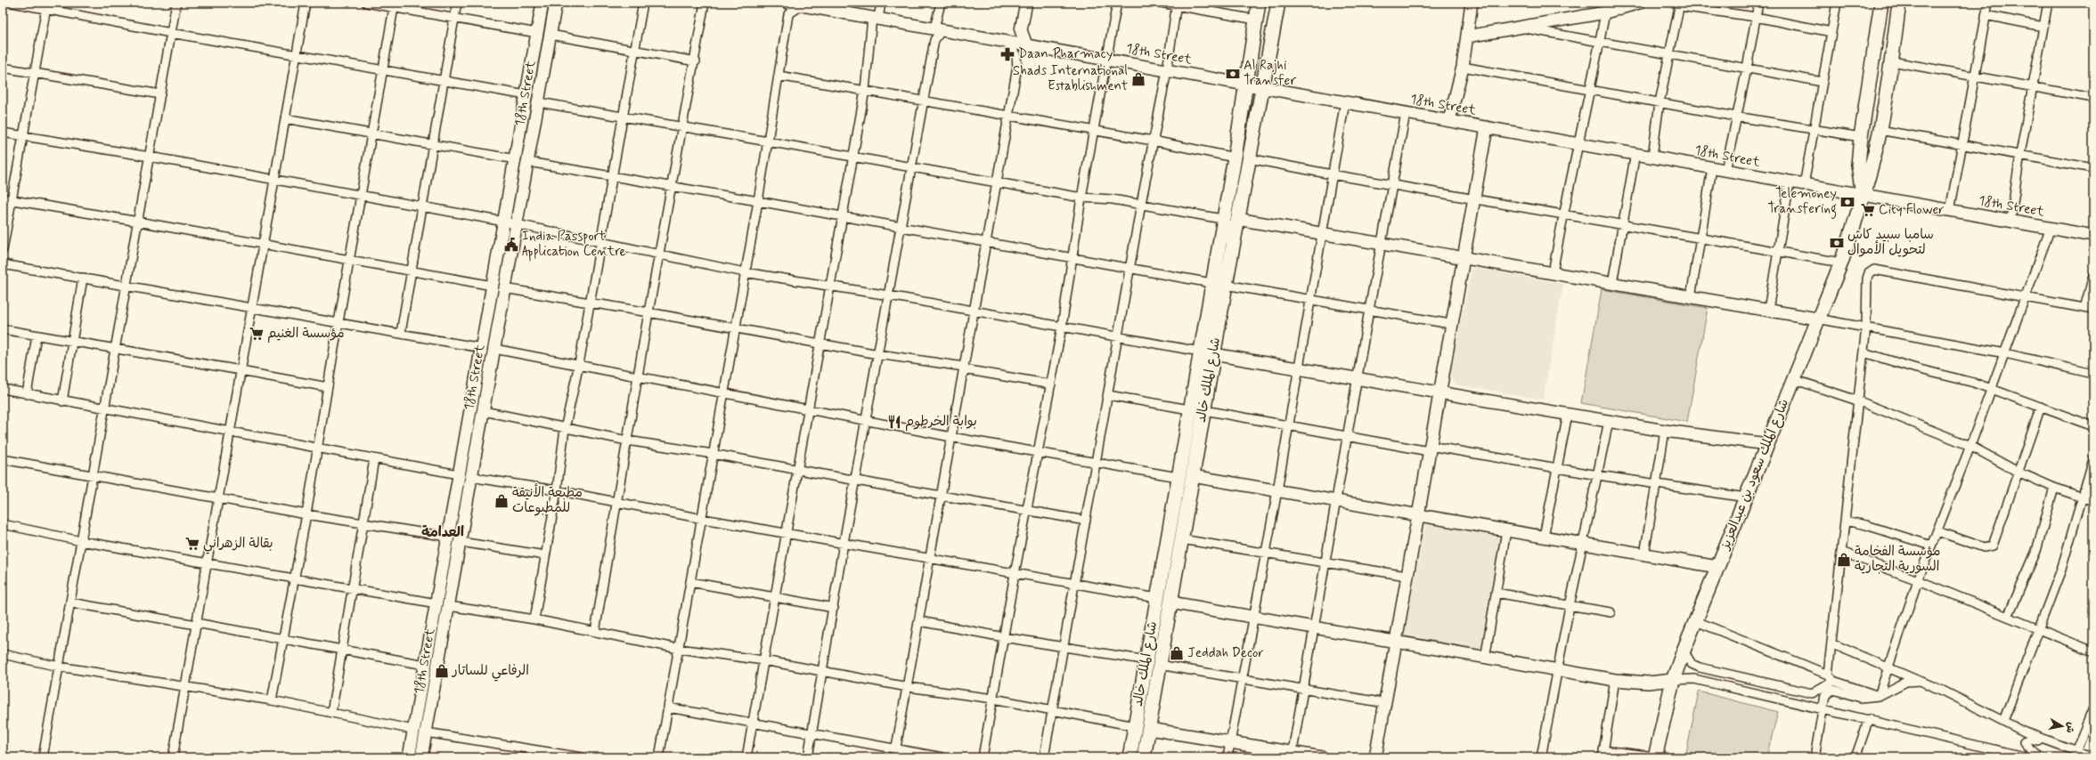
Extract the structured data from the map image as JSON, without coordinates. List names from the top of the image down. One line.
{"streets":{"main road":["شارع الملك خالد","شارع الملك سعود بن عبدالعزيز"],"street":["18th Street"]},"crossings":[["18th Street","شارع الملك خالد"],["18th Street","شارع الملك سعود بن عبدالعزيز"]],"districts":["العدامة"],"places":{"pharmacy":["Daan Pharmacy"],"bank":["Al Rajhi Transfer","Telemoney Transfering","سامبا سبيد كاش لتحويل الأموال"],"shop":["Shads International Establishment","مطبعة الأنيقة للمطبوعات","مؤسسة الفخامة السورية التجارية","Jeddah Decor","الرفاعي للساتار"],"supermarket":["City Flower","مؤسسة الغنيم","بقالة الزهراني"],"public building":["India Passport Application Centre"],"restaurant":["بوابة الخرطوم"]},"north":"right"}
